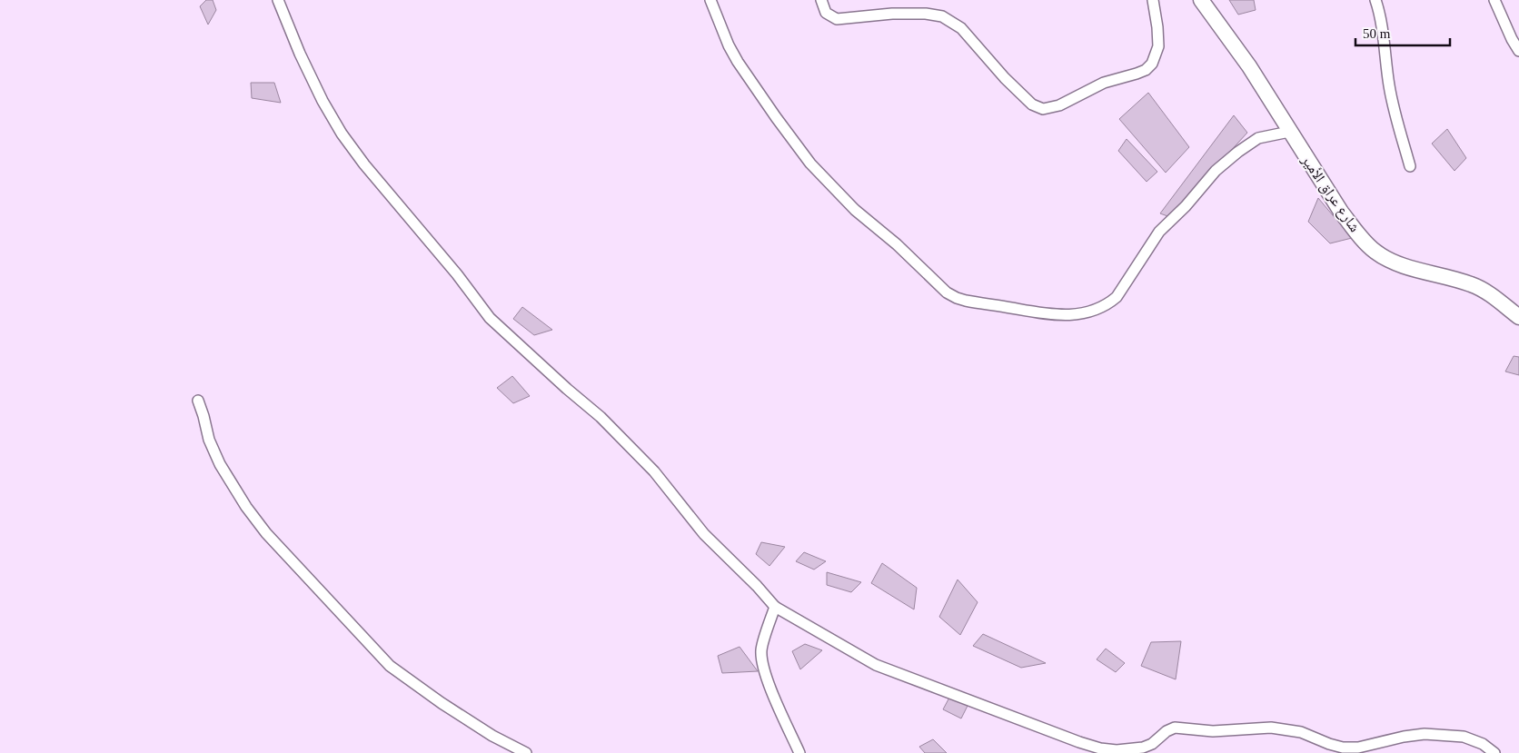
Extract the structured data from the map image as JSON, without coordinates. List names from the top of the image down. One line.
{"streets":{"main road":["شارع عراق الأمير"]},"scale_bar":"50 m"}
